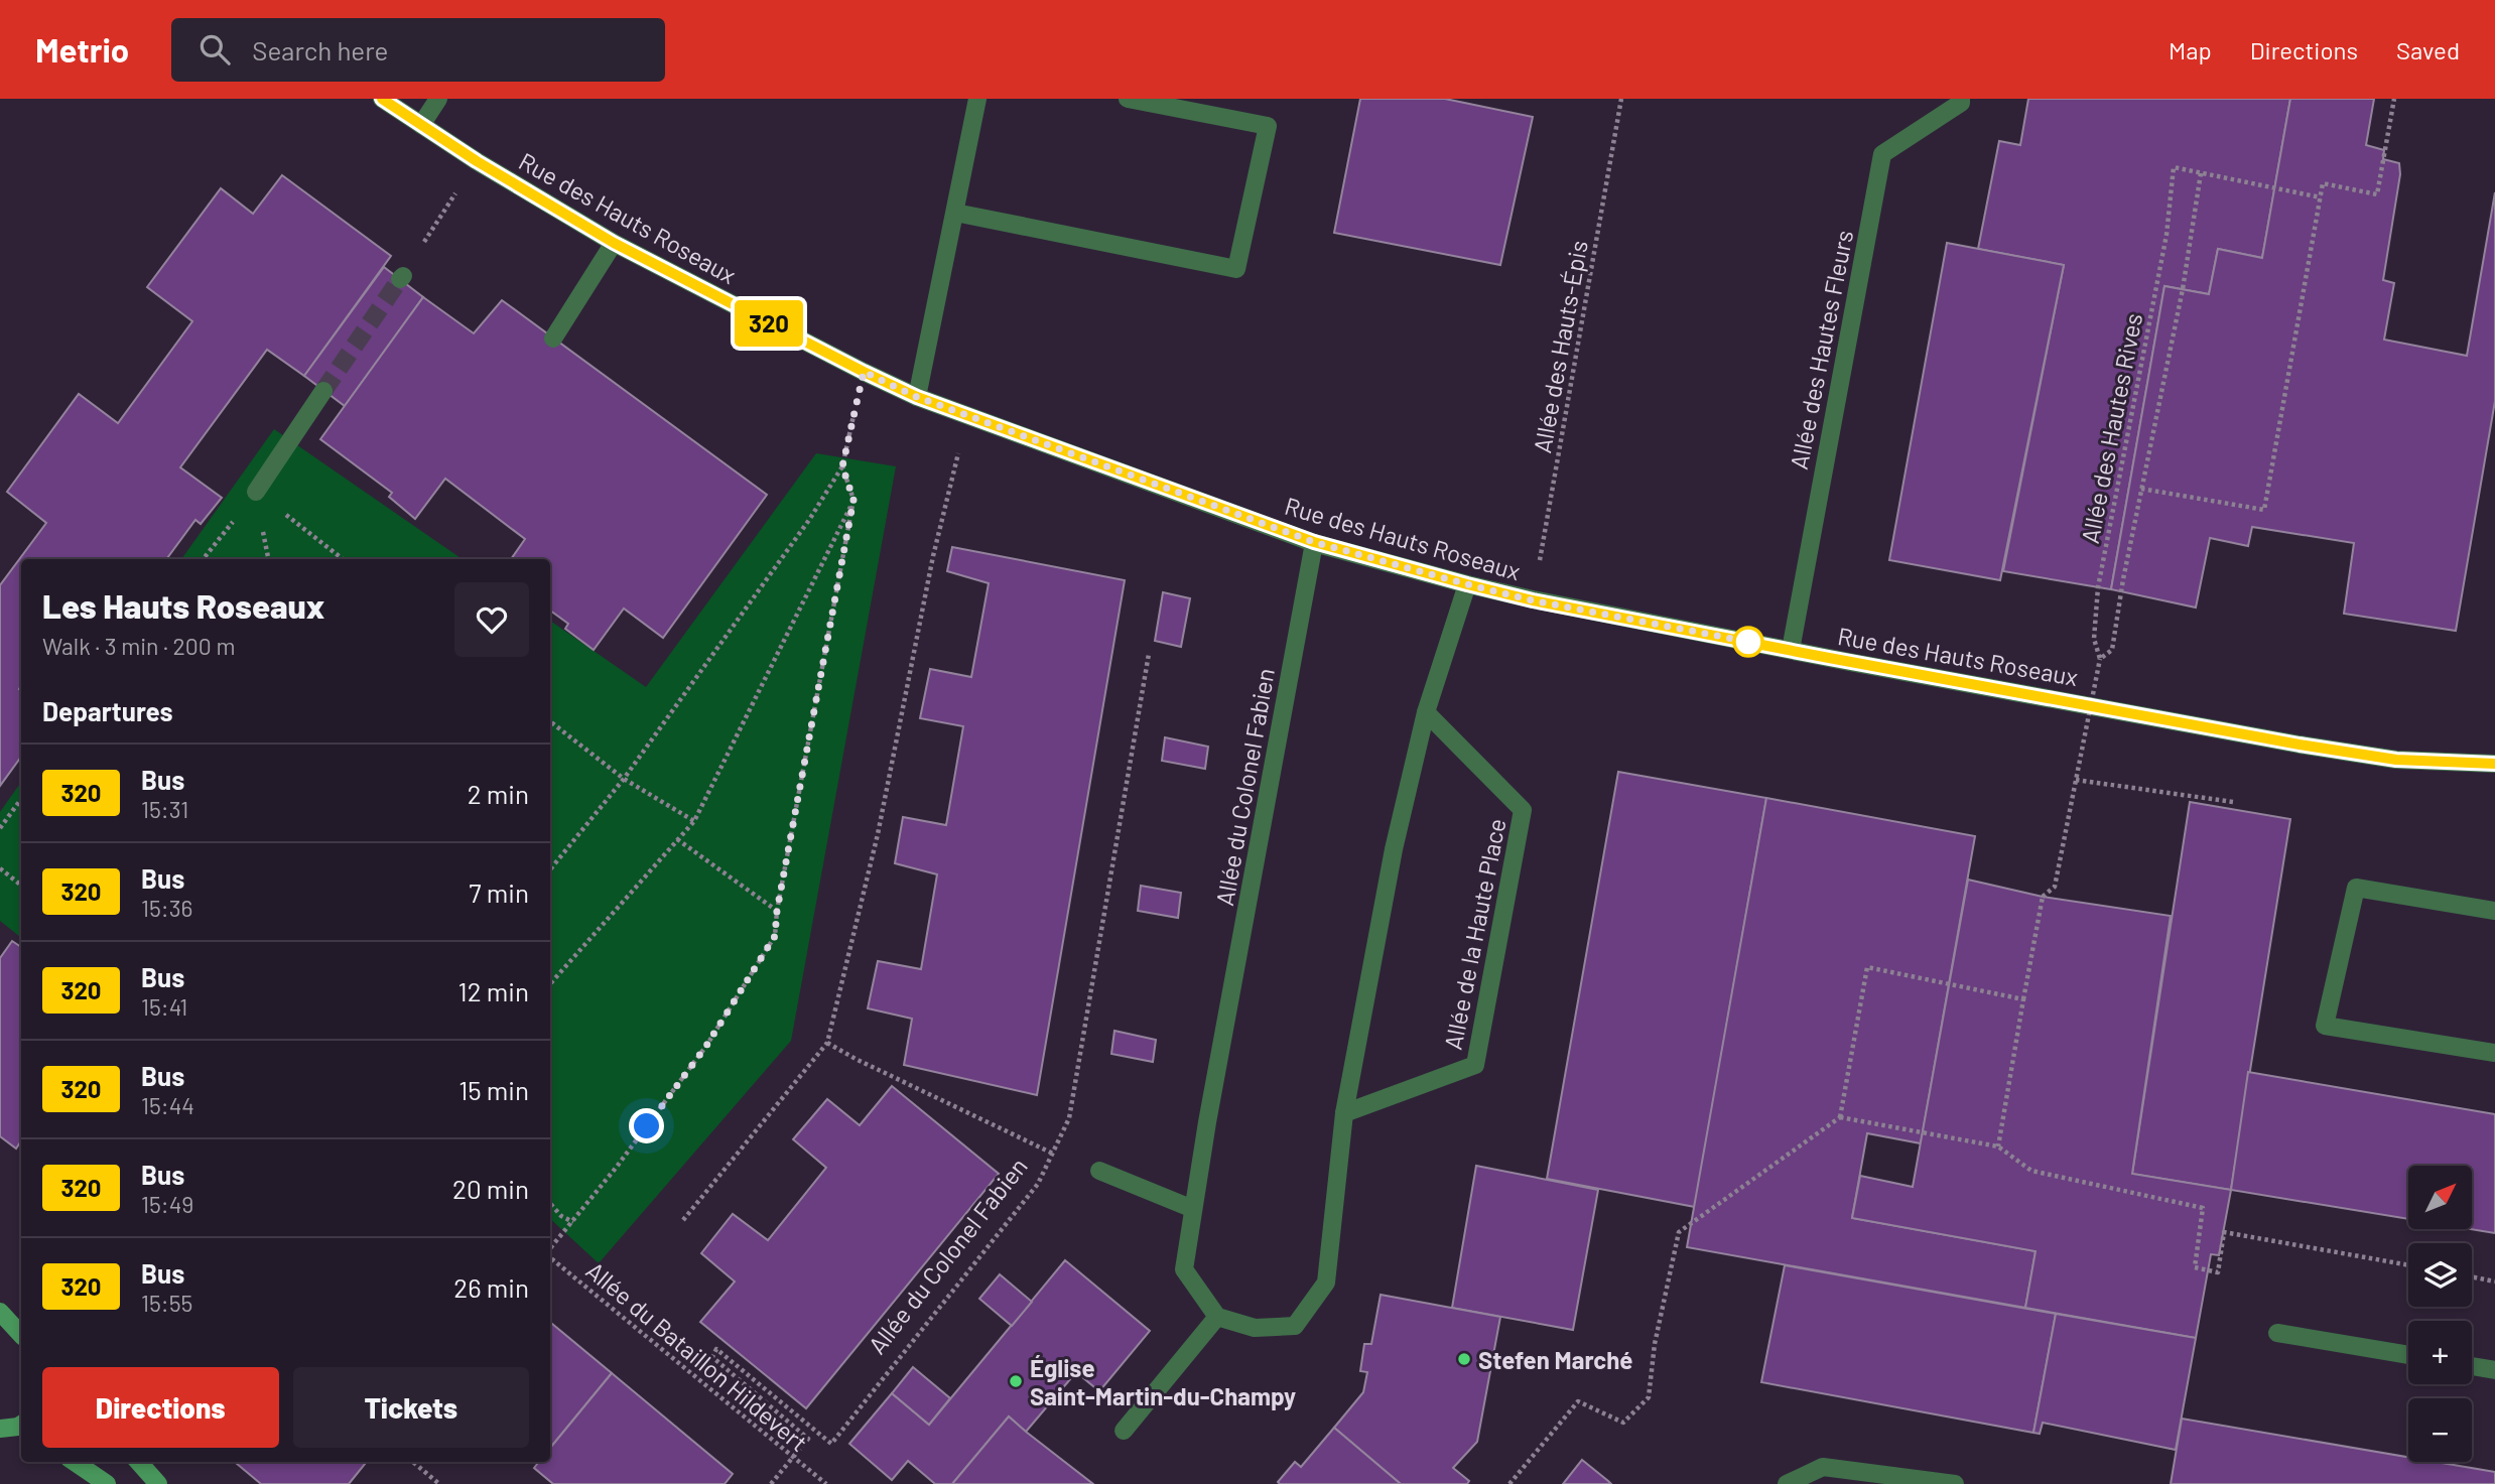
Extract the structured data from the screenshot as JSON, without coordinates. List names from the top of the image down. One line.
{"streets":{"street":["Rue des Hauts Roseaux","Allée des Hautes Fleurs","Allée du Colonel Fabien","Allée de la Haute Place"],"path":["Allée des Hauts-Épis","Allée des Hautes Rives","Allée du Bataillon Hildevert"]},"crossings":[["Rue des Hauts Roseaux","Allée des Hauts-Épis"],["Rue des Hauts Roseaux","Allée des Hautes Fleurs"],["Rue des Hauts Roseaux","Allée du Colonel Fabien"],["Allée du Colonel Fabien","Allée du Bataillon Hildevert"]],"places":["Stefen Marché","Église Saint-Martin-du-Champy"],"lines":["bus line 320"],"north":"top right","page":{"header":"Metrio","search":"Search here","nav":["Map","Directions","Saved"],"on_map":"320","heading":[["Les Hauts Roseaux","Walk · 3 min · 200 m"],"Departures"],"list":[{"mark":"320","name":"Bus","note":"15:31","value":"2 min"},{"mark":"320","name":"Bus","note":"15:36","value":"7 min"},{"mark":"320","name":"Bus","note":"15:41","value":"12 min"},{"mark":"320","name":"Bus","note":"15:44","value":"15 min"},{"mark":"320","name":"Bus","note":"15:49","value":"20 min"},{"mark":"320","name":"Bus","note":"15:55","value":"26 min"}],"map_buttons":["+","−"],"buttons":["Directions","Tickets"]}}
